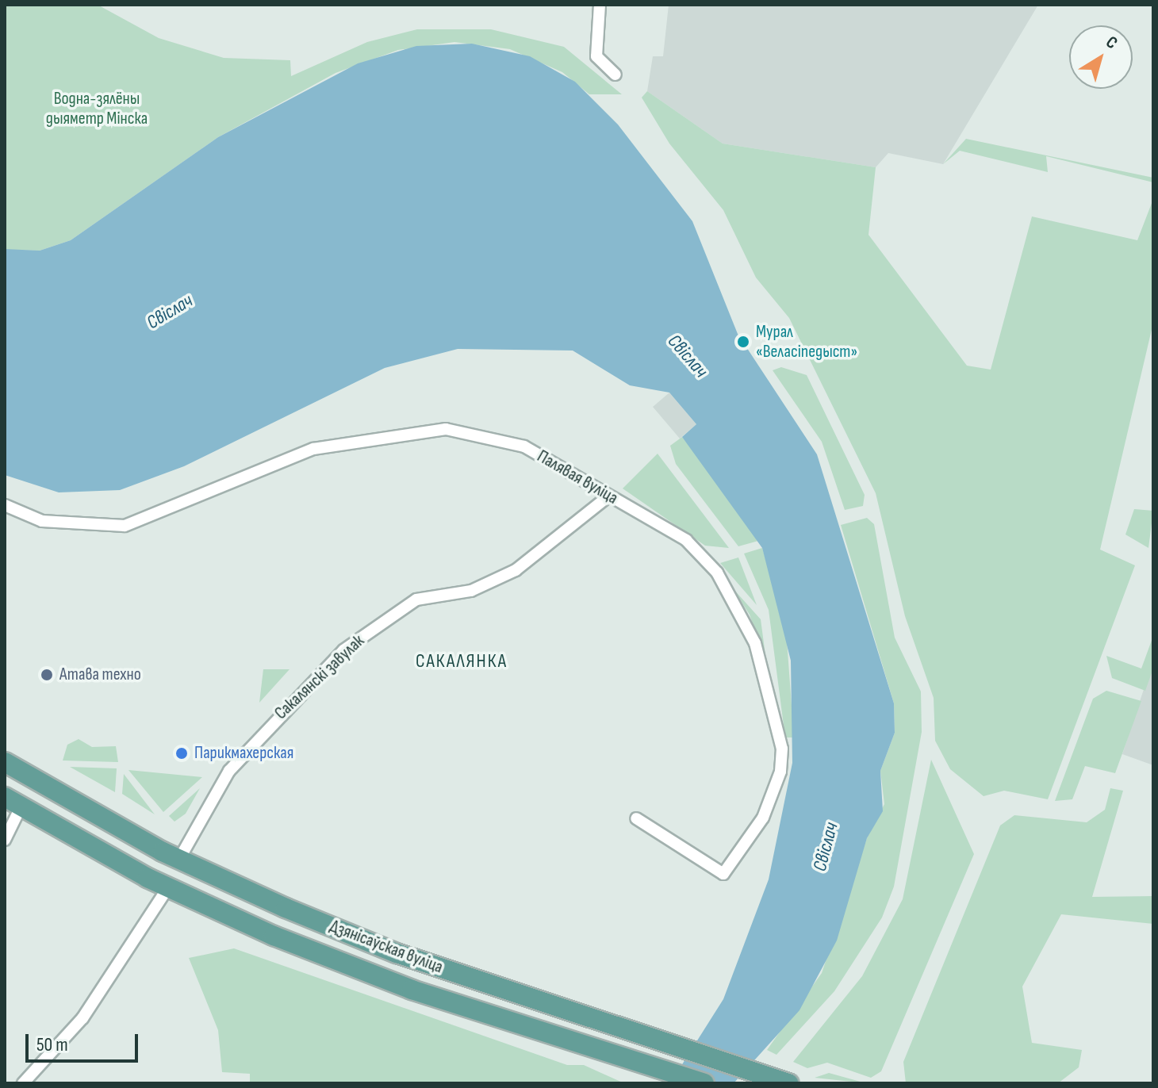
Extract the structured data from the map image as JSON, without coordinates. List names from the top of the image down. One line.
{"streets":{"main road":["Дзянісаўская вуліца"],"street":["Палявая вуліца","Сакалянскі завулак"]},"crossings":[["Палявая вуліца","Сакалянскі завулак"],["Сакалянскі завулак","Дзянісаўская вуліца"]],"districts":["САКАЛЯНКА"],"water":["Свіслач"],"parks":["Водна-зялёны дыяметр Мінска"],"places":["Мурал «Веласіпедыст»","Атава техно","Парикмахерская"],"scale_bar":"50 m","north":"top right"}
